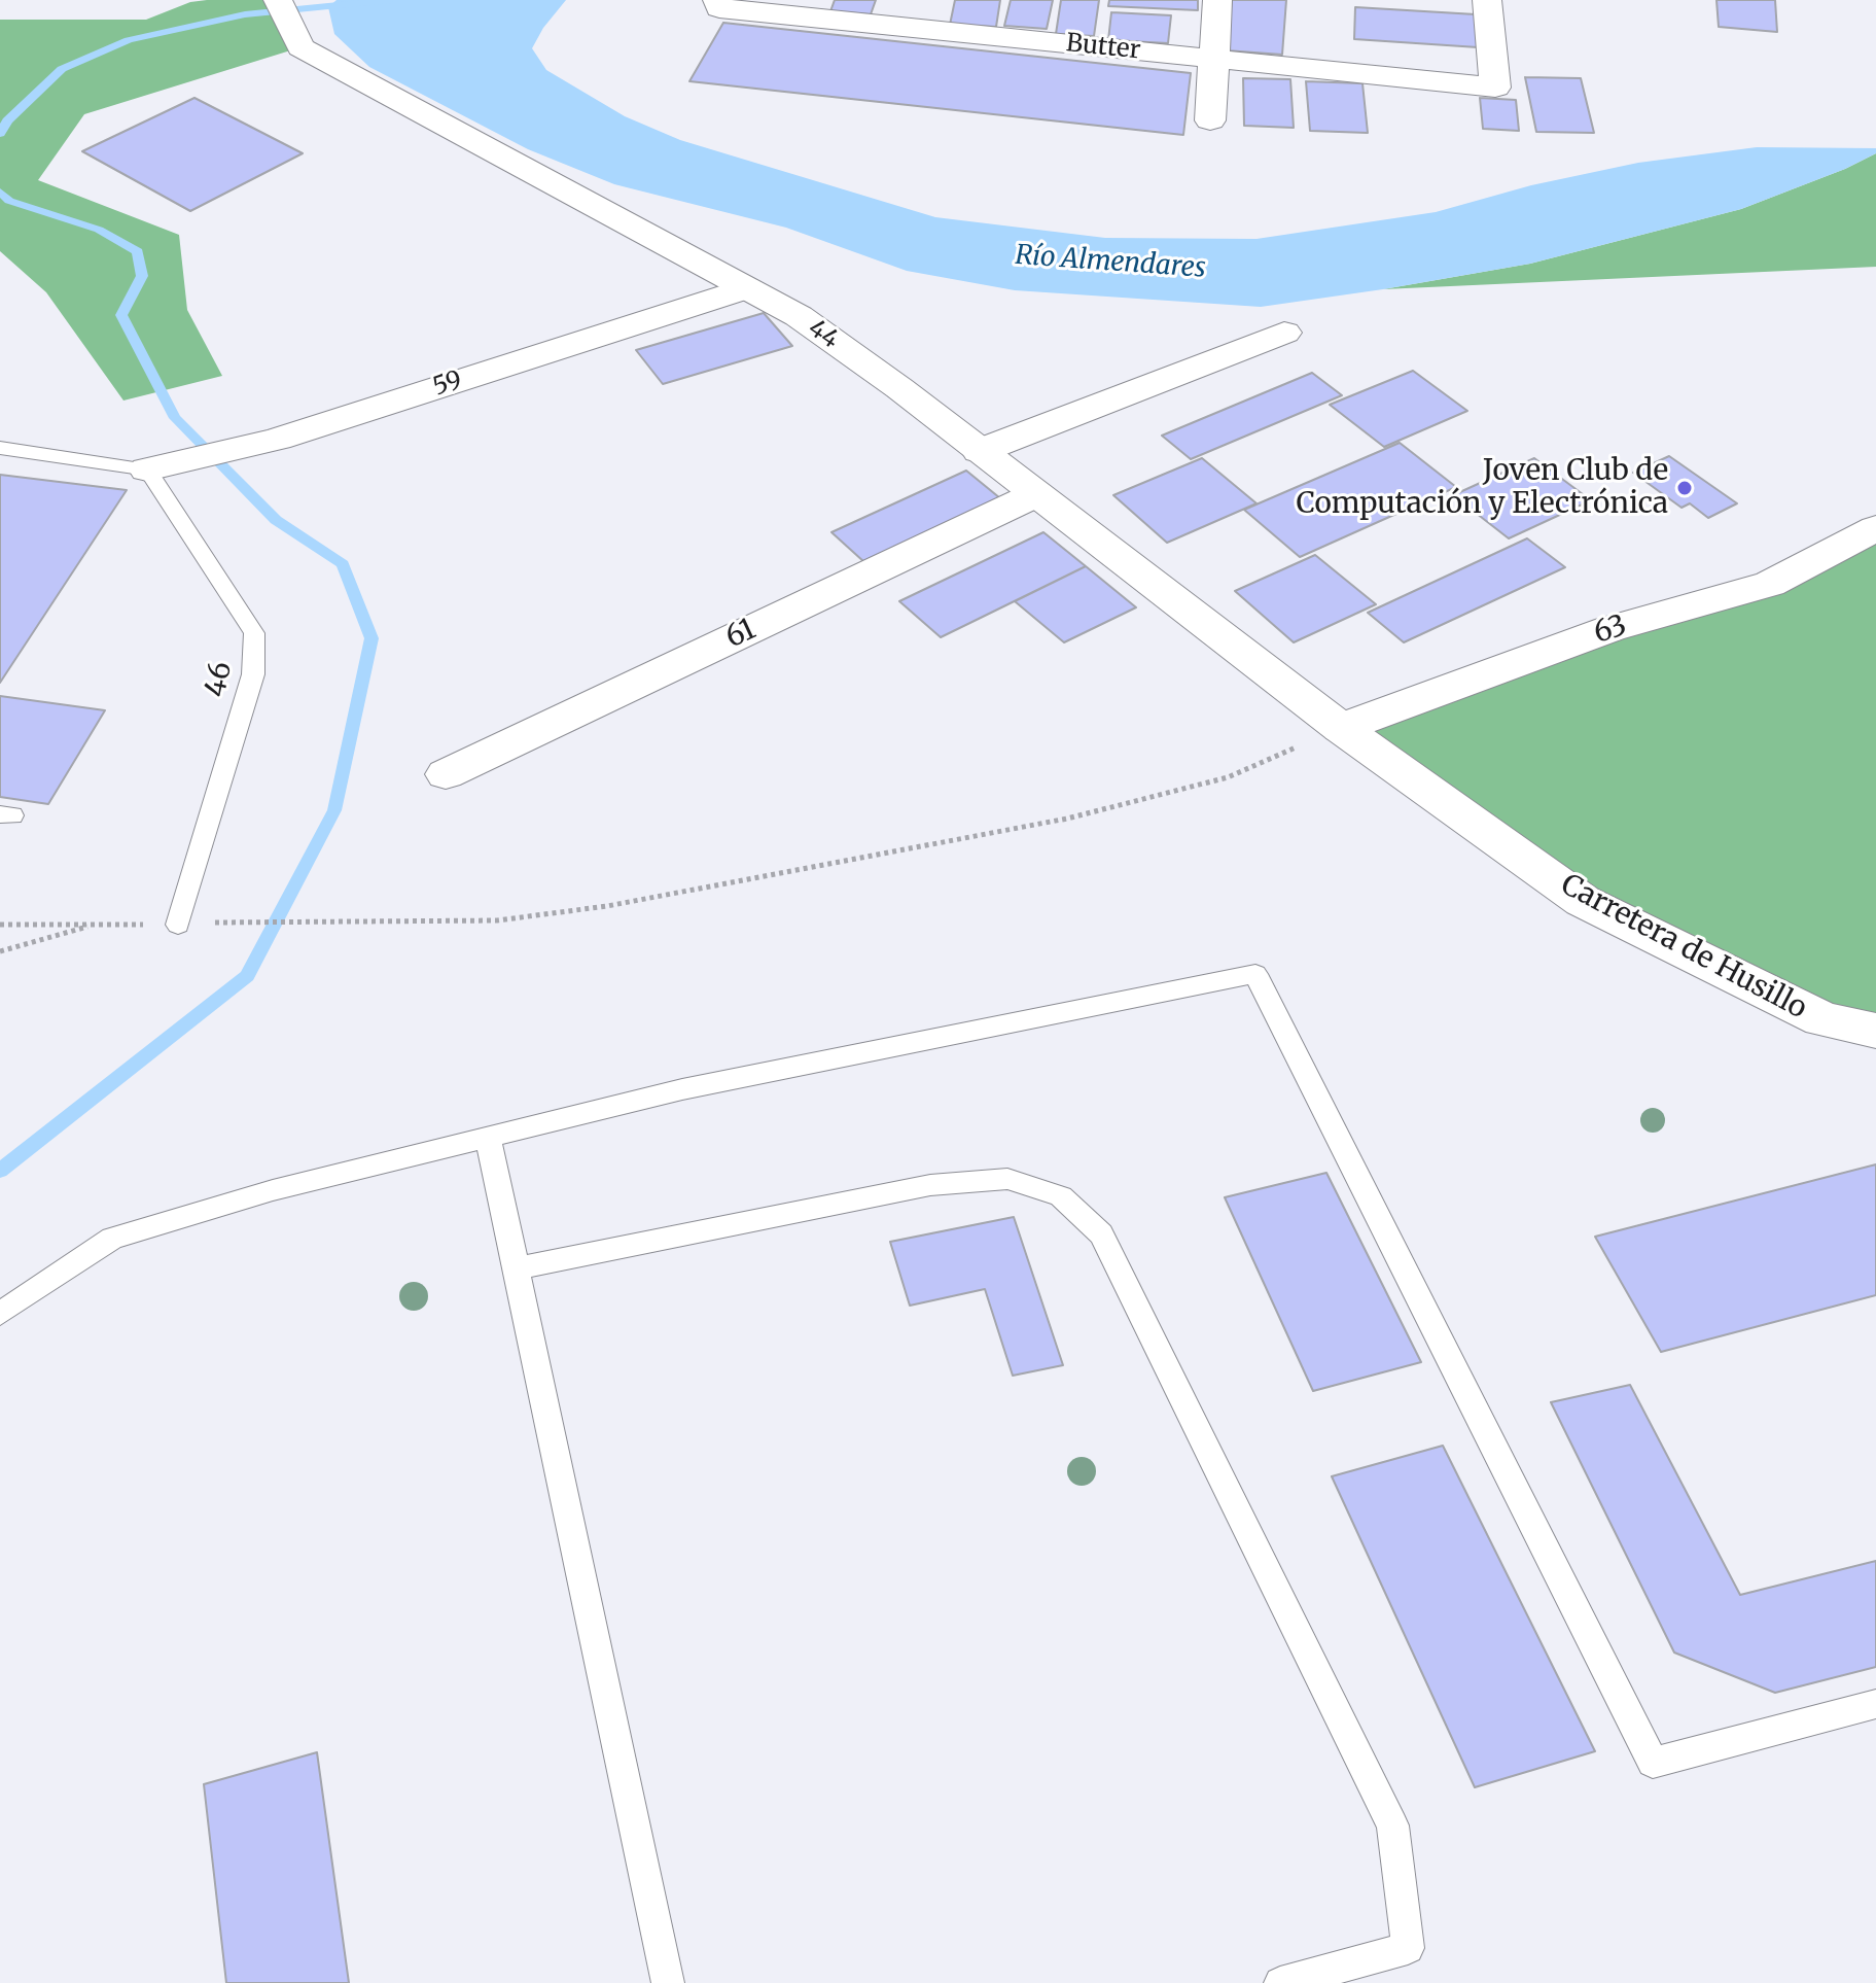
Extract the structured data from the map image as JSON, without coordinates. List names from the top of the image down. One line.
{"streets":{"street":["Butter","44","59","63","61","Carretera de Husillo"],"lane":["46"]},"crossings":[["44","59"],["44","63"],["44","61"],["44","Carretera de Husillo"],["59","46"],["63","Carretera de Husillo"]],"water":["Río Almendares"],"places":["Joven Club de Computación y Electrónica"]}
